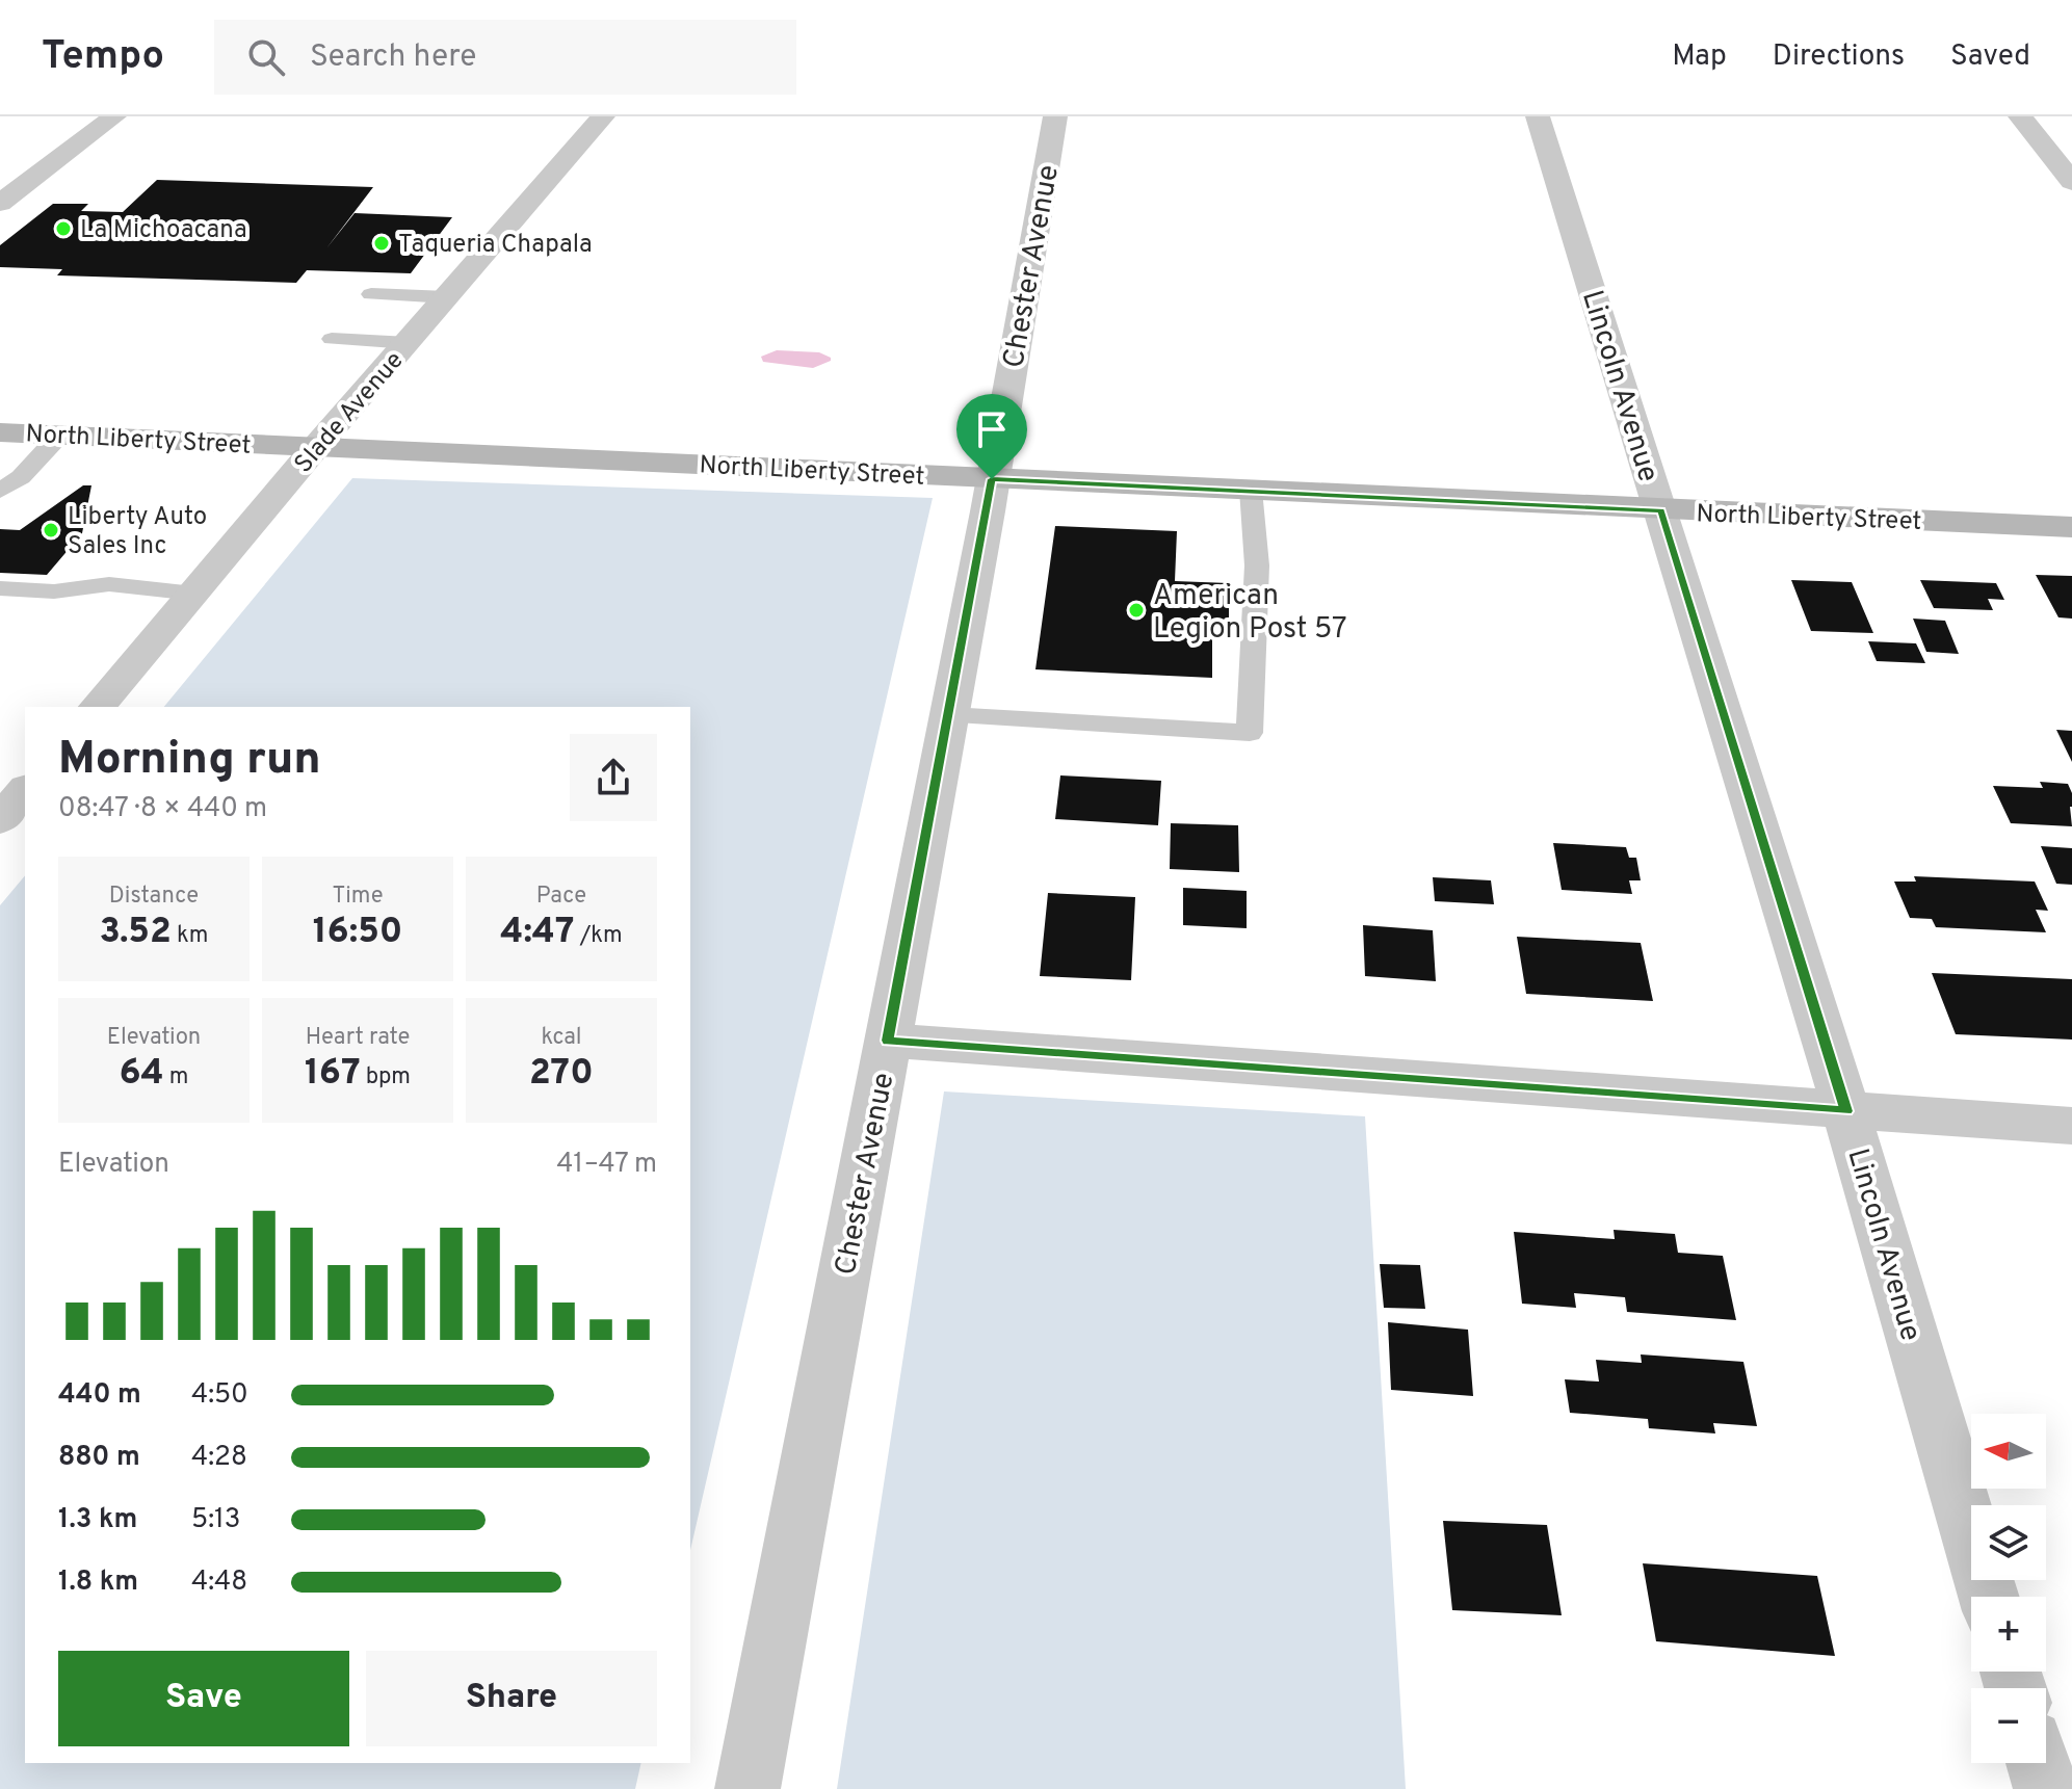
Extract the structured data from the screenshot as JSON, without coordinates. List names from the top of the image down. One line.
{"streets":{"main road":["North Liberty Street"],"street":["Chester Avenue","Lincoln Avenue","Slade Avenue"]},"crossings":[["Chester Avenue","North Liberty Street"],["Lincoln Avenue","North Liberty Street"],["Slade Avenue","North Liberty Street"]],"places":["La Michoacana","Taqueria Chapala","Liberty Auto Sales Inc","American Legion Post 57"],"north":"left","page":{"header":"Tempo","search":"Search here","nav":["Map","Directions","Saved"],"heading":["Morning run","08:47 · 8 × 440 m"],"stats":[["Distance","3.52 km"],["Time","16:50"],["Pace","4:47 /km"],["Elevation","64 m"],["Heart rate","167 bpm"],["kcal","270"]],"chart":["Elevation","41–47 m"],"list":[{"name":"440 m","note":"4:50"},{"name":"880 m","note":"4:28"},{"name":"1.3 km","note":"5:13"},{"name":"1.8 km","note":"4:48"}],"map_buttons":["+","−"],"buttons":["Save","Share"]}}
